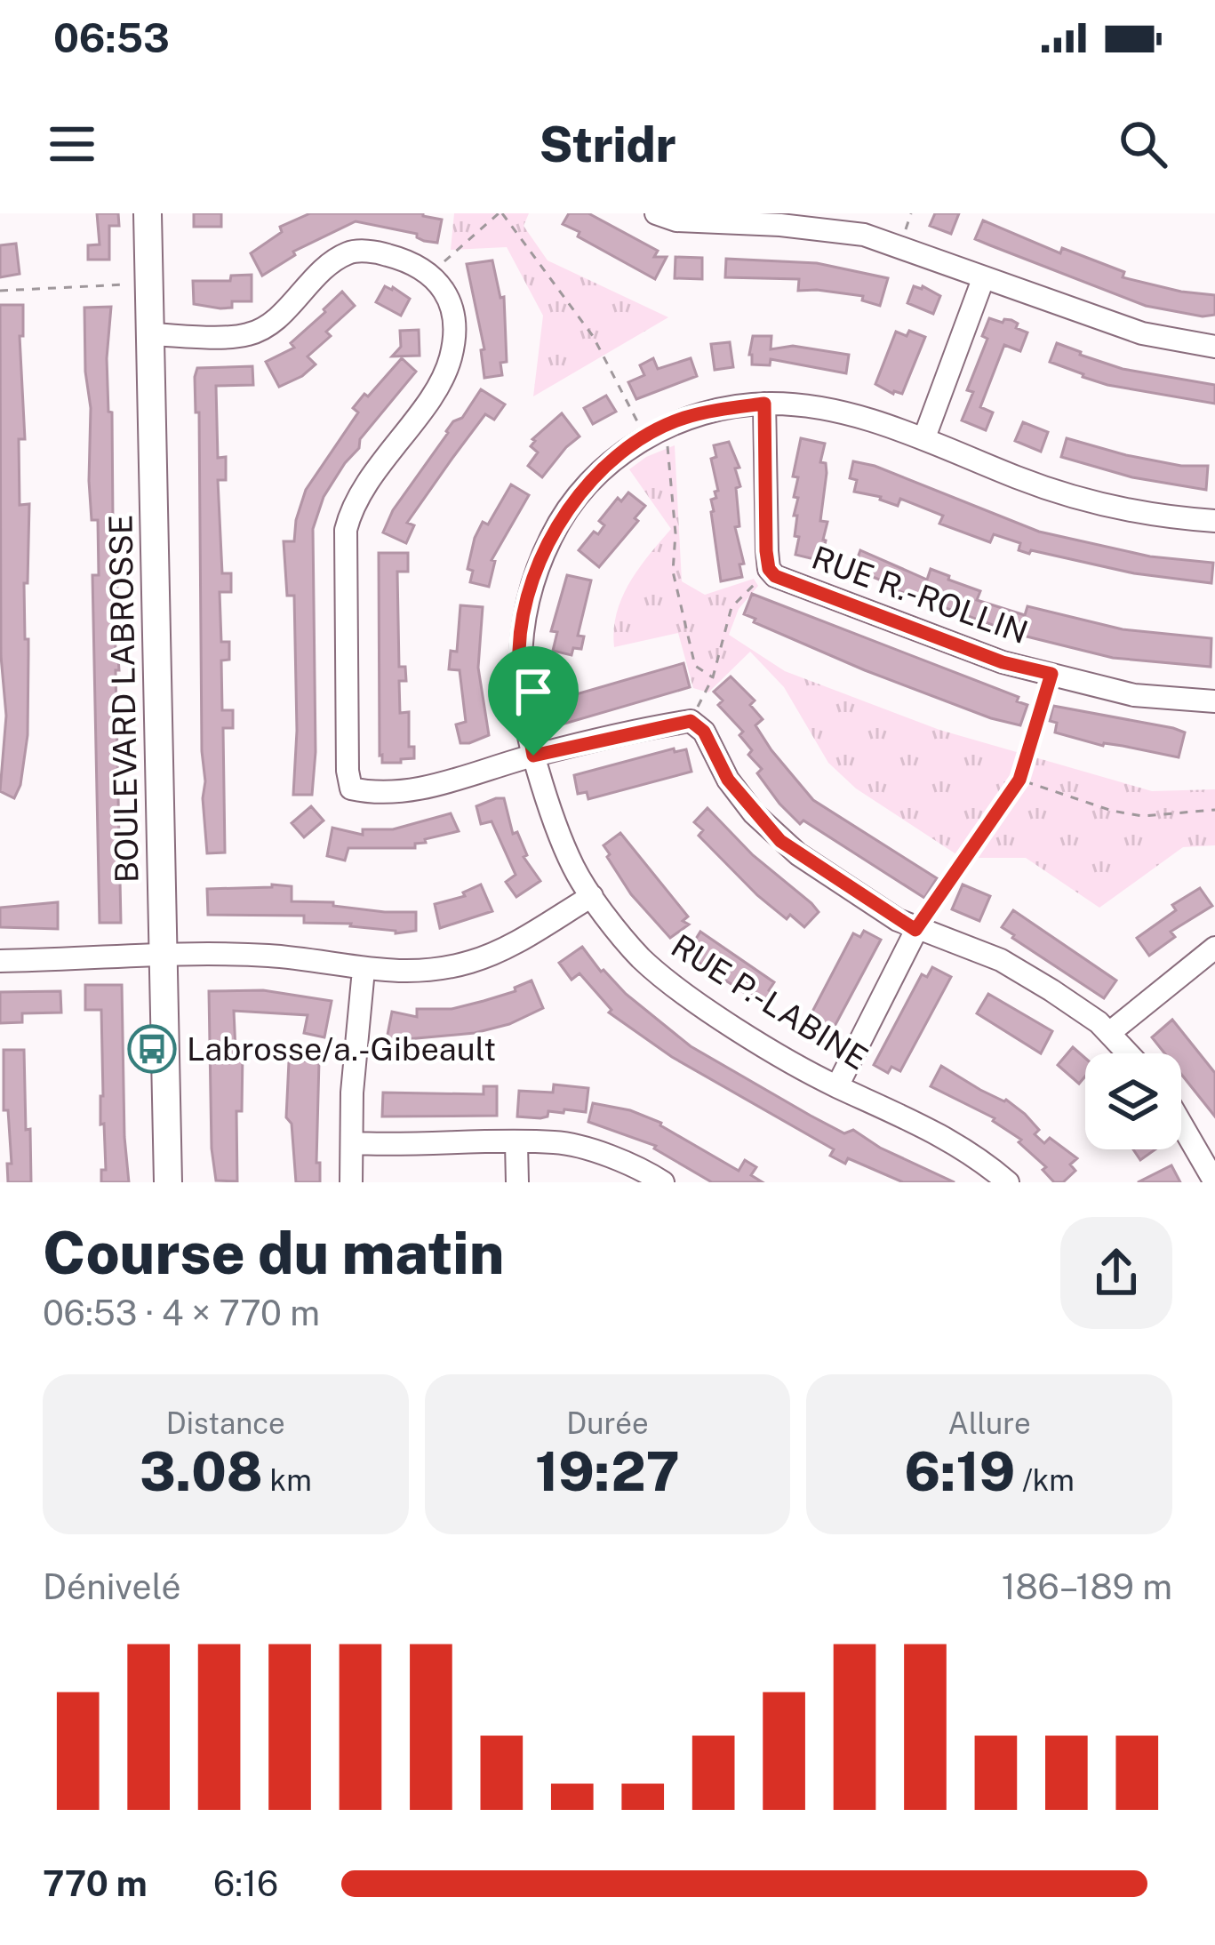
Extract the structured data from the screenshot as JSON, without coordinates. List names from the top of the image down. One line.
{"streets":{"main road":["BOULEVARD LABROSSE"],"street":["RUE R.-ROLLIN","RUE P.-LABINE"]},"crossings":[["RUE R.-ROLLIN","RUE P.-LABINE"]],"places":{"bus stop":["Labrosse/a.-Gibeault"]},"page":{"status":"06:53","header":"Stridr","heading":["Course du matin","06:53 · 4 × 770 m"],"stats":[["Distance","3.08 km"],["Durée","19:27"],["Allure","6:19 /km"]],"chart":["Dénivelé","186–189 m"],"list":[{"name":"770 m","note":"6:16"}]}}
